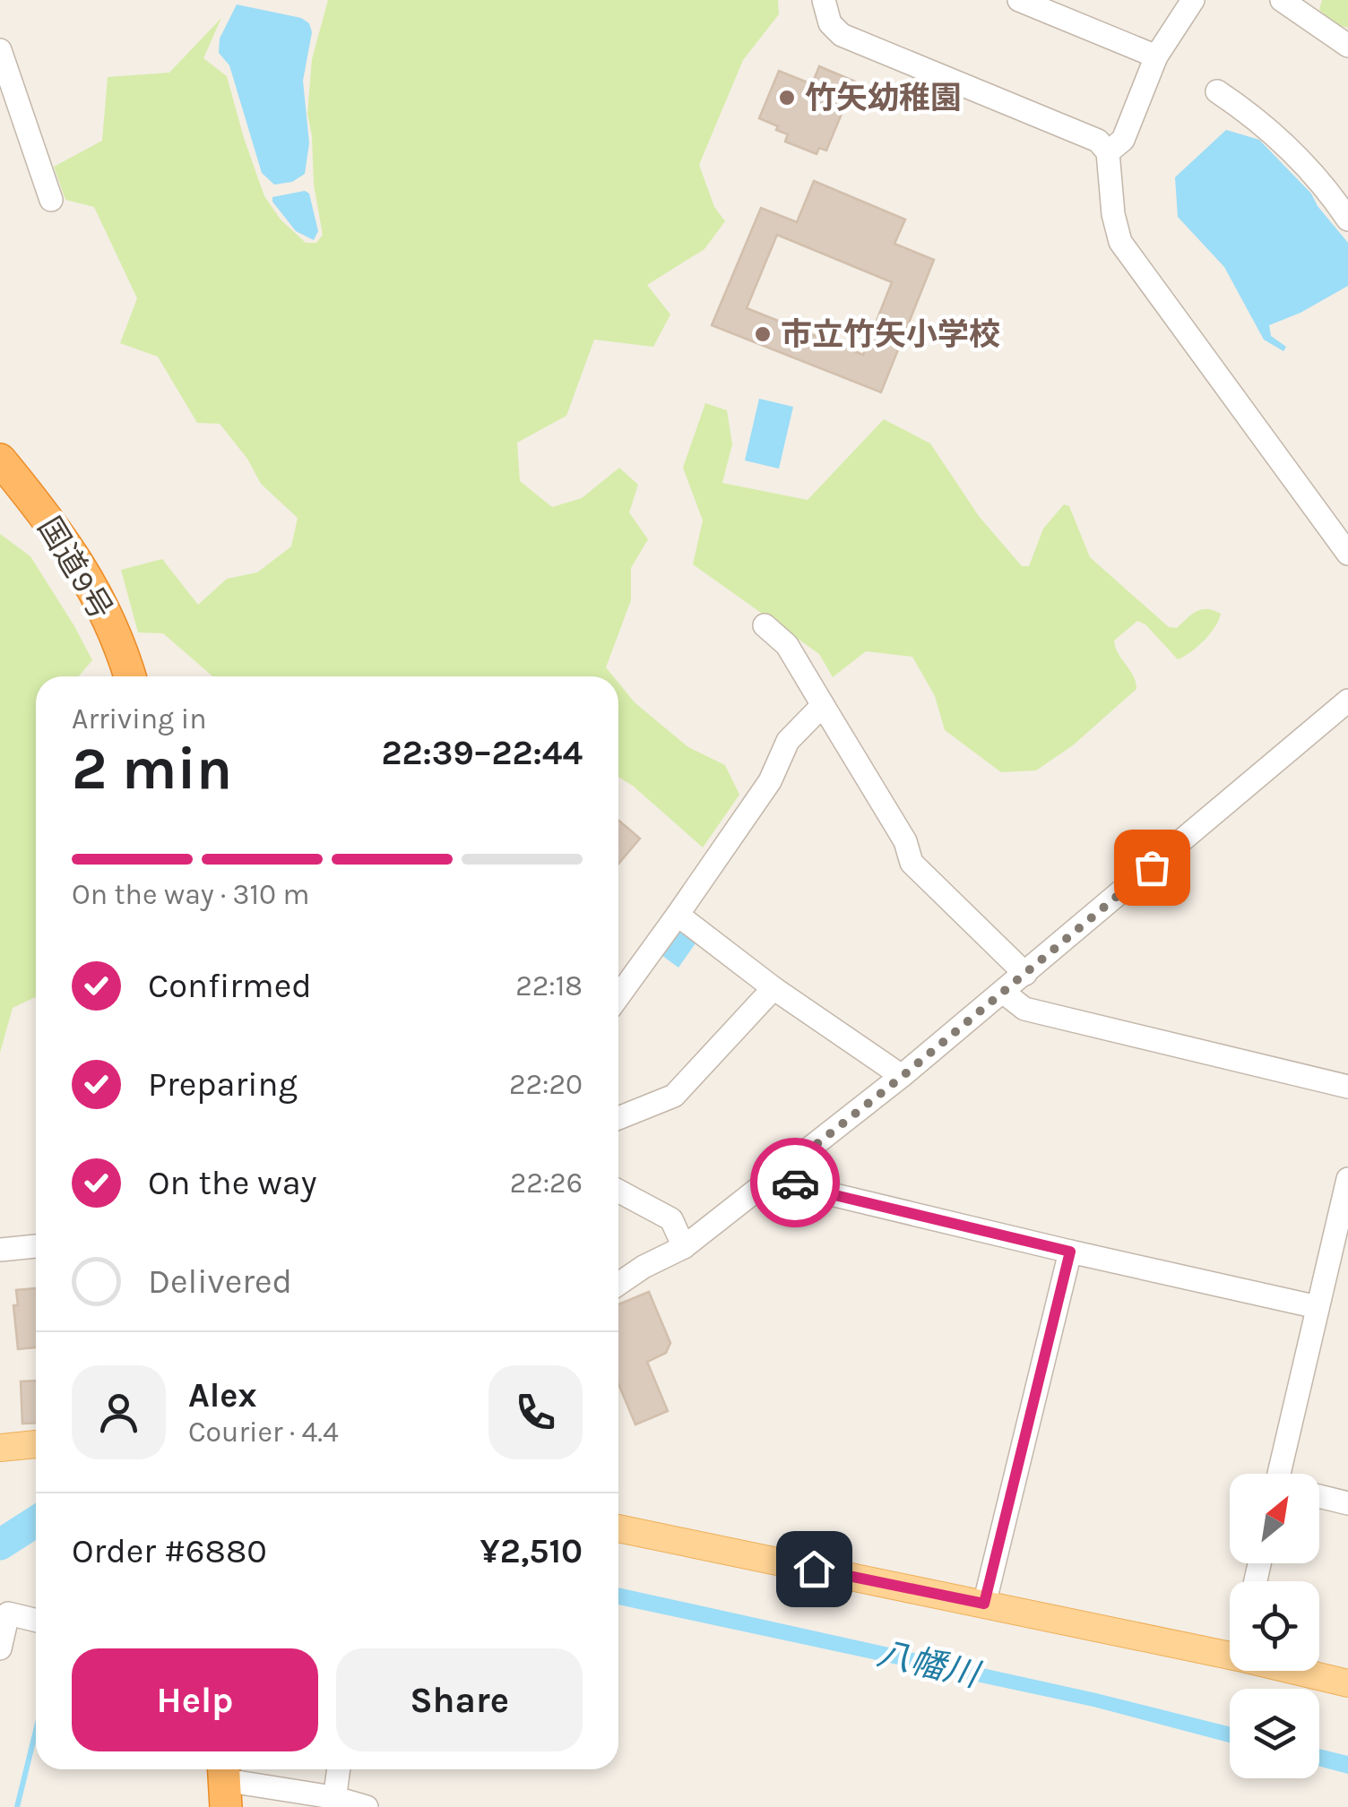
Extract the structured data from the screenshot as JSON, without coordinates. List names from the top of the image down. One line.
{"streets":{"highway":["国道9号"]},"water":["八幡川"],"places":["竹矢幼稚園","市立竹矢小学校"],"north":"top right","page":{"heading":["2 min","Arriving in","22:39–22:44"],"panel":["Alex","Courier · 4.4","Order #6880","¥2,510"],"bar":"On the way · 310 m","list":[["Confirmed","22:18"],["Preparing","22:20"],["On the way","22:26"],"Delivered"],"buttons":["Help","Share"]}}
